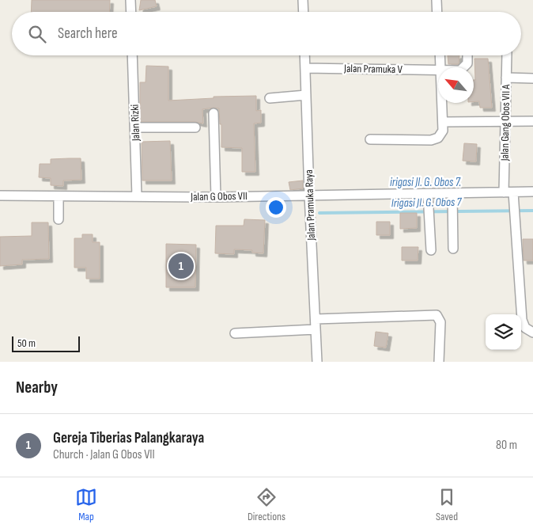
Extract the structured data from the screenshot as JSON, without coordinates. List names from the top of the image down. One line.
{"streets":{"street":["Jalan Pramuka V","Jalan Rizki","Jalan Gang Obos VII A","Jalan G Obos VII","Jalan Pramuka Raya"]},"crossings":[["Jalan Pramuka V","Jalan Pramuka Raya"],["Jalan Rizki","Jalan G Obos VII"],["Jalan Gang Obos VII A","Jalan G Obos VII"],["Jalan G Obos VII","Jalan Pramuka Raya"]],"water":["irigasi Jl. G. Obos 7.","Irigasi Jl. G. Obos 7"],"scale_bar":"50 m","north":"top left","page":{"search":"Search here","pins":"1","scale":"50 m","heading":"Nearby","list":[{"mark":"1","name":"Gereja Tiberias Palangkaraya","note":"Church · Jalan G Obos VII","value":"80 m"}],"nav":["Map","Directions","Saved"]}}
